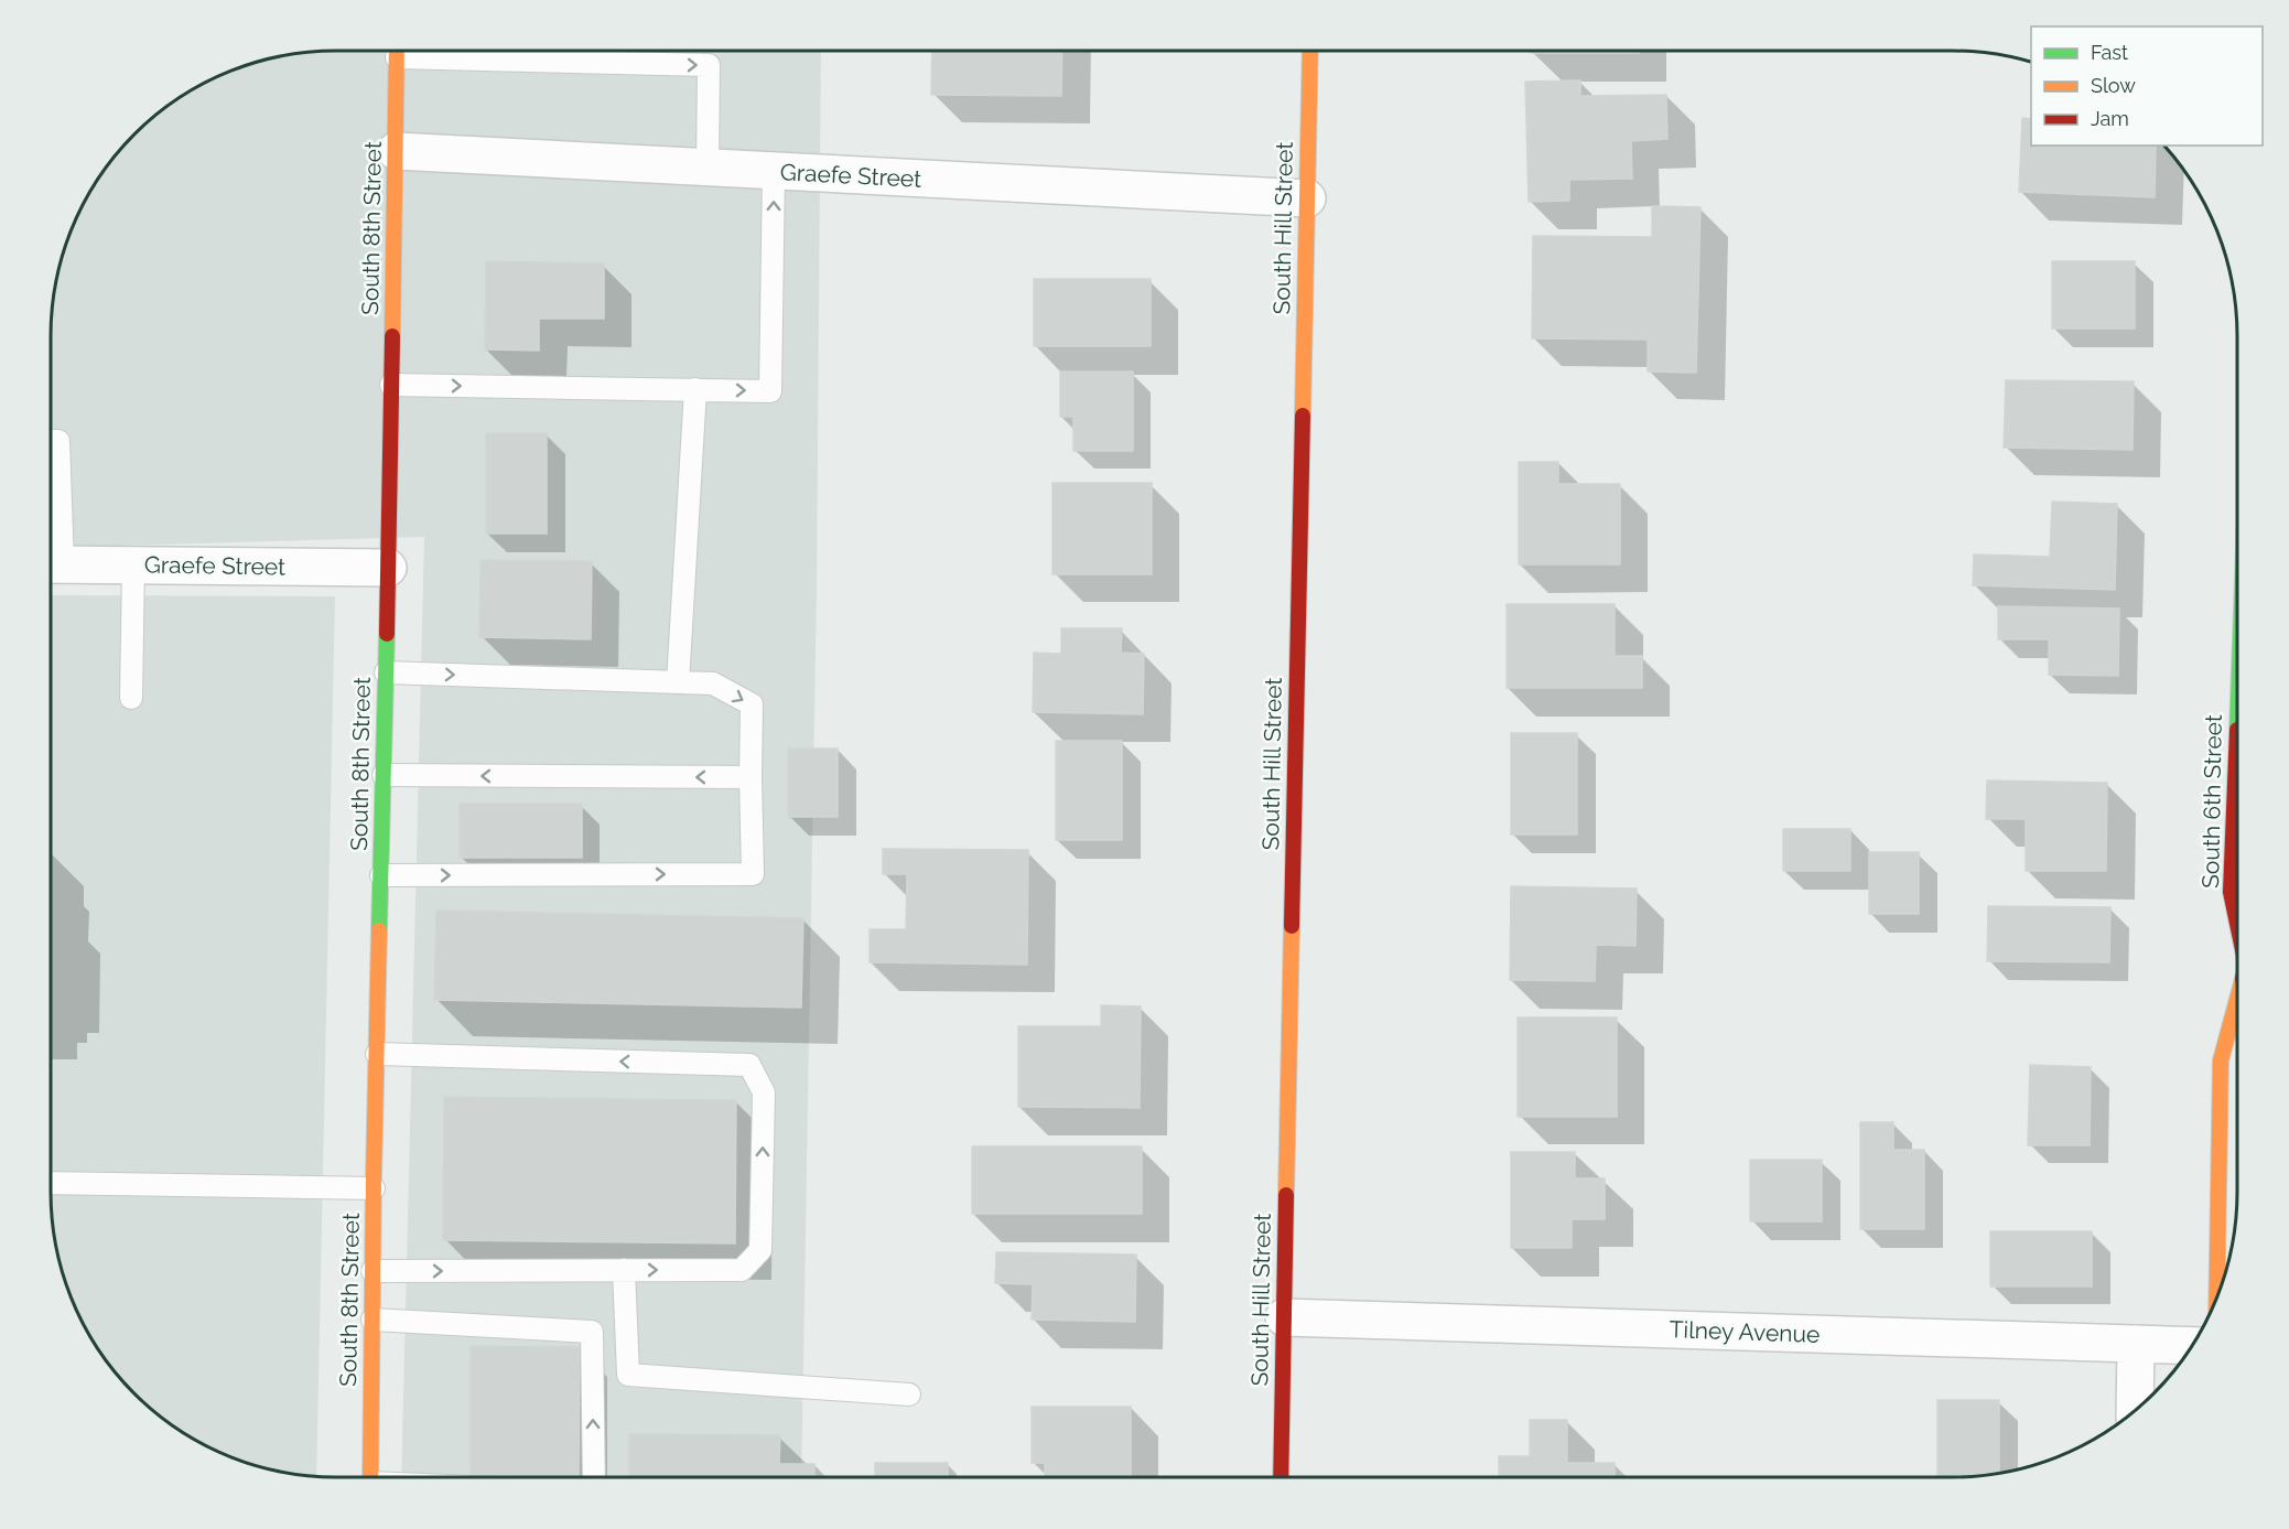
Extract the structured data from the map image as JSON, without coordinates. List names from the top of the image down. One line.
{"streets":{"street":["Graefe Street","South 8th Street","South Hill Street","South 6th Street","Tilney Avenue"]},"crossings":[["Graefe Street","South 8th Street"],["Graefe Street","South Hill Street"],["South Hill Street","Tilney Avenue"]],"legend":["Fast","Slow","Jam"]}
